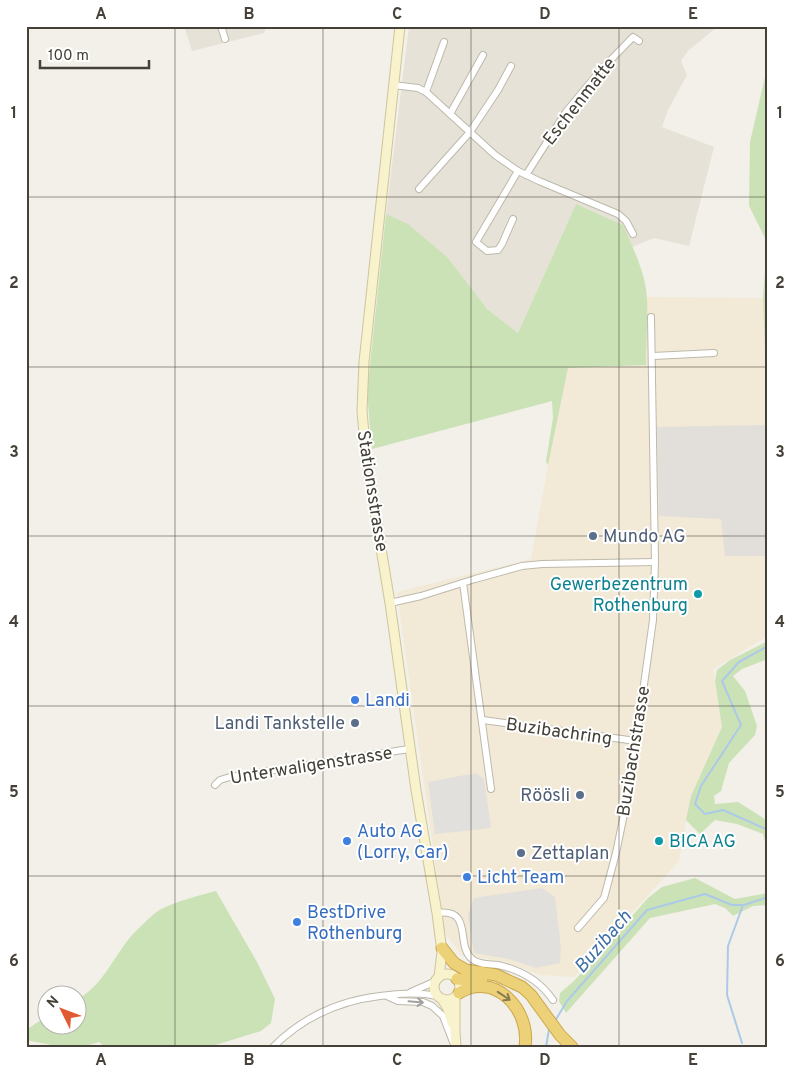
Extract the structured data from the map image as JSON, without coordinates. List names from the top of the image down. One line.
{"streets":{"main road":["Stationsstrasse"],"street":["Eschenmatte","Buzibachring","Buzibachstrasse","Unterwaligenstrasse"]},"crossings":[["Stationsstrasse","Unterwaligenstrasse"],["Buzibachring","Buzibachstrasse"]],"water":["Buzibach"],"places":["Mundo AG","Gewerbezentrum Rothenburg","Landi","Landi Tankstelle","Röösli","Auto AG (Lorry, Car)","BICA AG","Zettaplan","Licht Team","BestDrive Rothenburg"],"scale_bar":"100 m","north":"top left","grid":{"columns":["A","B","C","D","E"],"rows":["1","2","3","4","5","6"]}}
